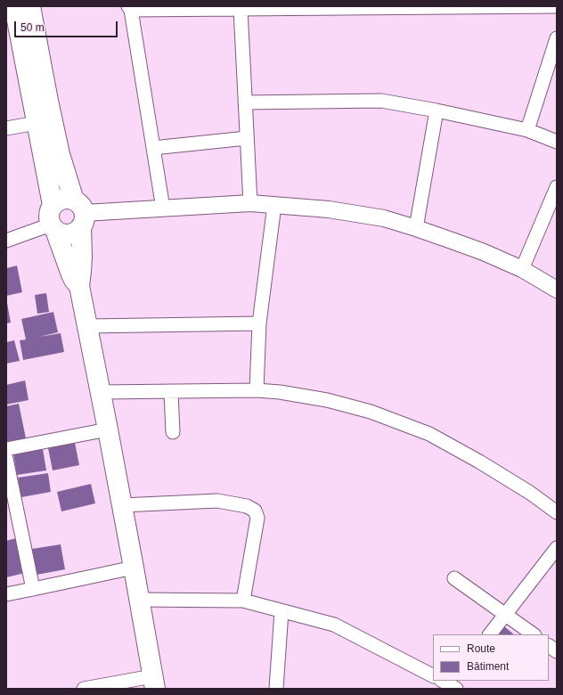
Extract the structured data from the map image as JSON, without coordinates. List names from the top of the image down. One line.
{"legend":["Route","Bâtiment"],"scale_bar":"50 m"}
